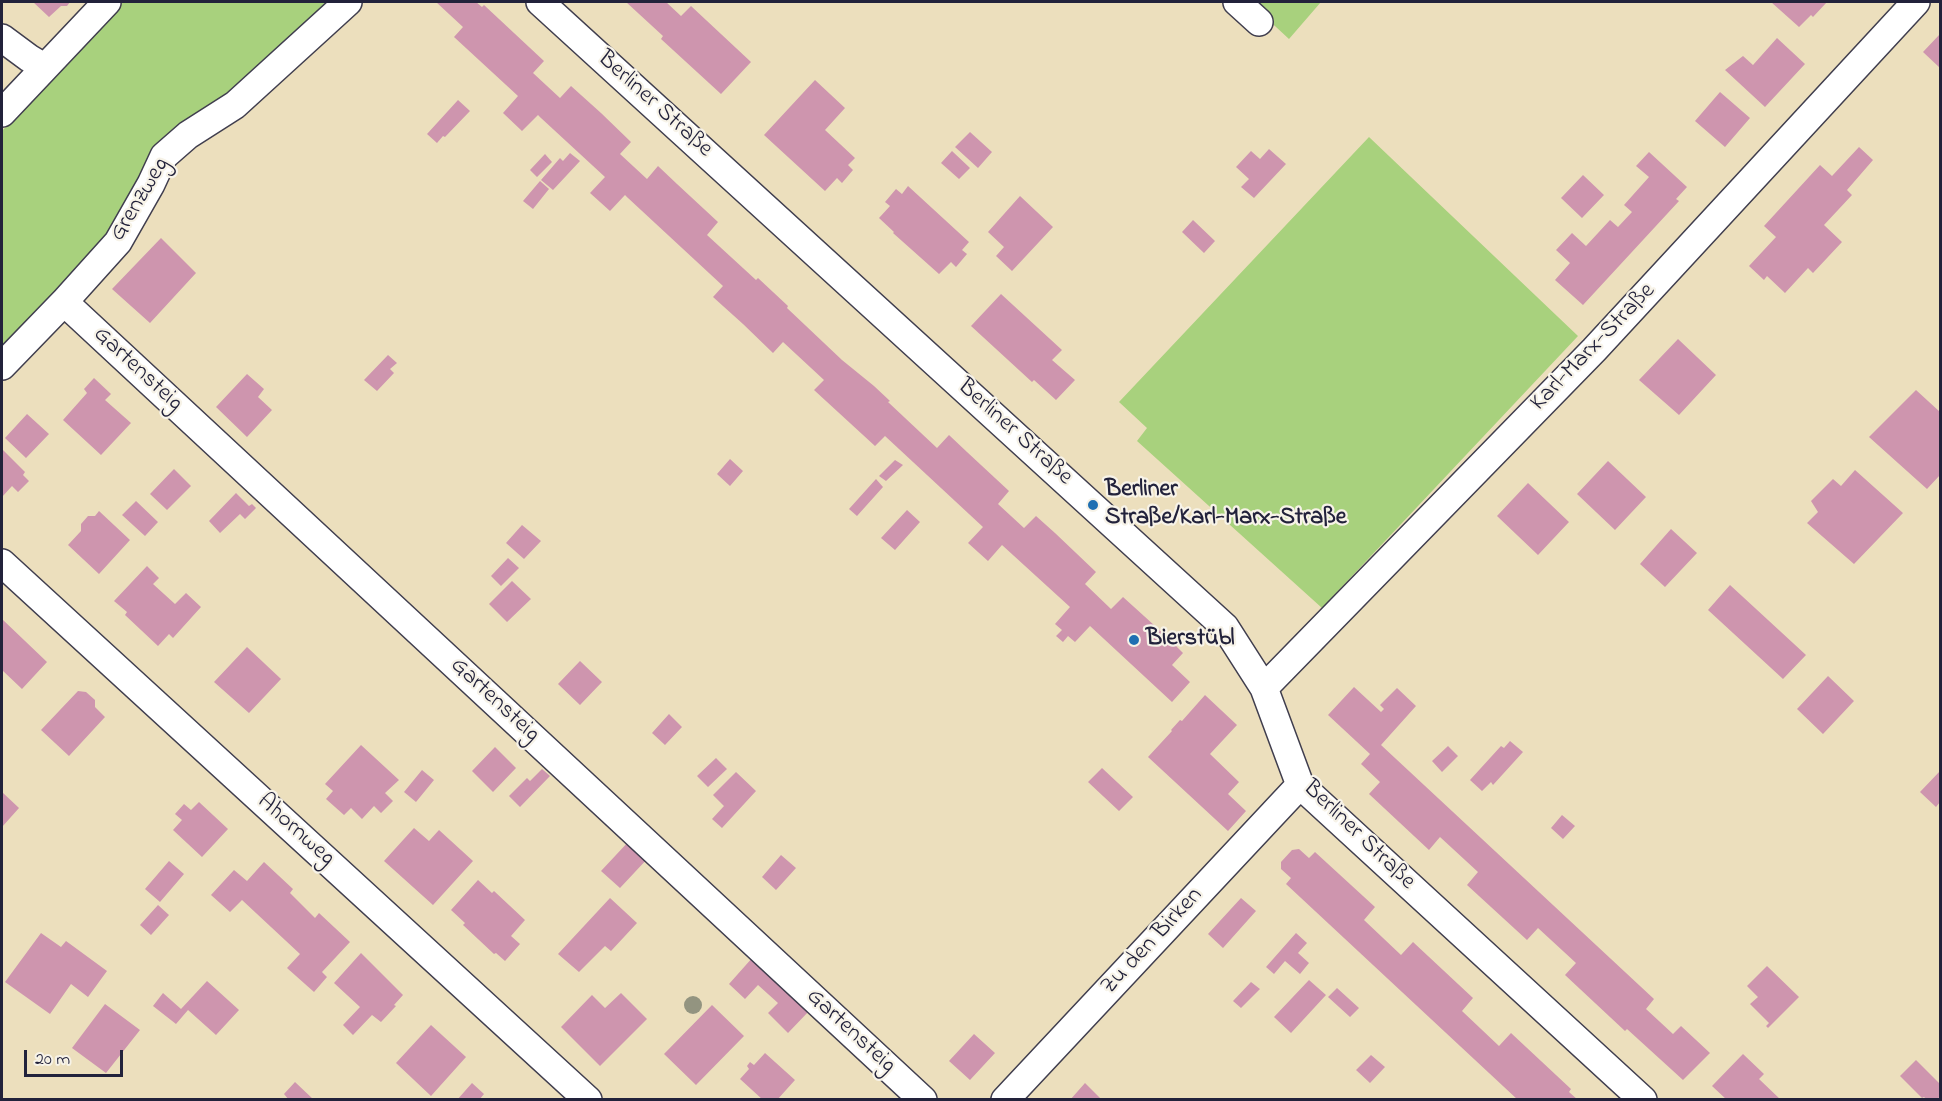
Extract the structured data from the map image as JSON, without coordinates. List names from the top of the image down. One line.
{"streets":{"street":["Berliner Straße","Grenzweg","Karl-Marx-Straße","Gartensteig","Ahornweg","Zu den Birken"]},"crossings":[["Berliner Straße","Karl-Marx-Straße"],["Berliner Straße","Zu den Birken"],["Grenzweg","Gartensteig"]],"places":["Berliner Straße/Karl-Marx-Straße","Bierstübl"],"scale_bar":"20 m"}
